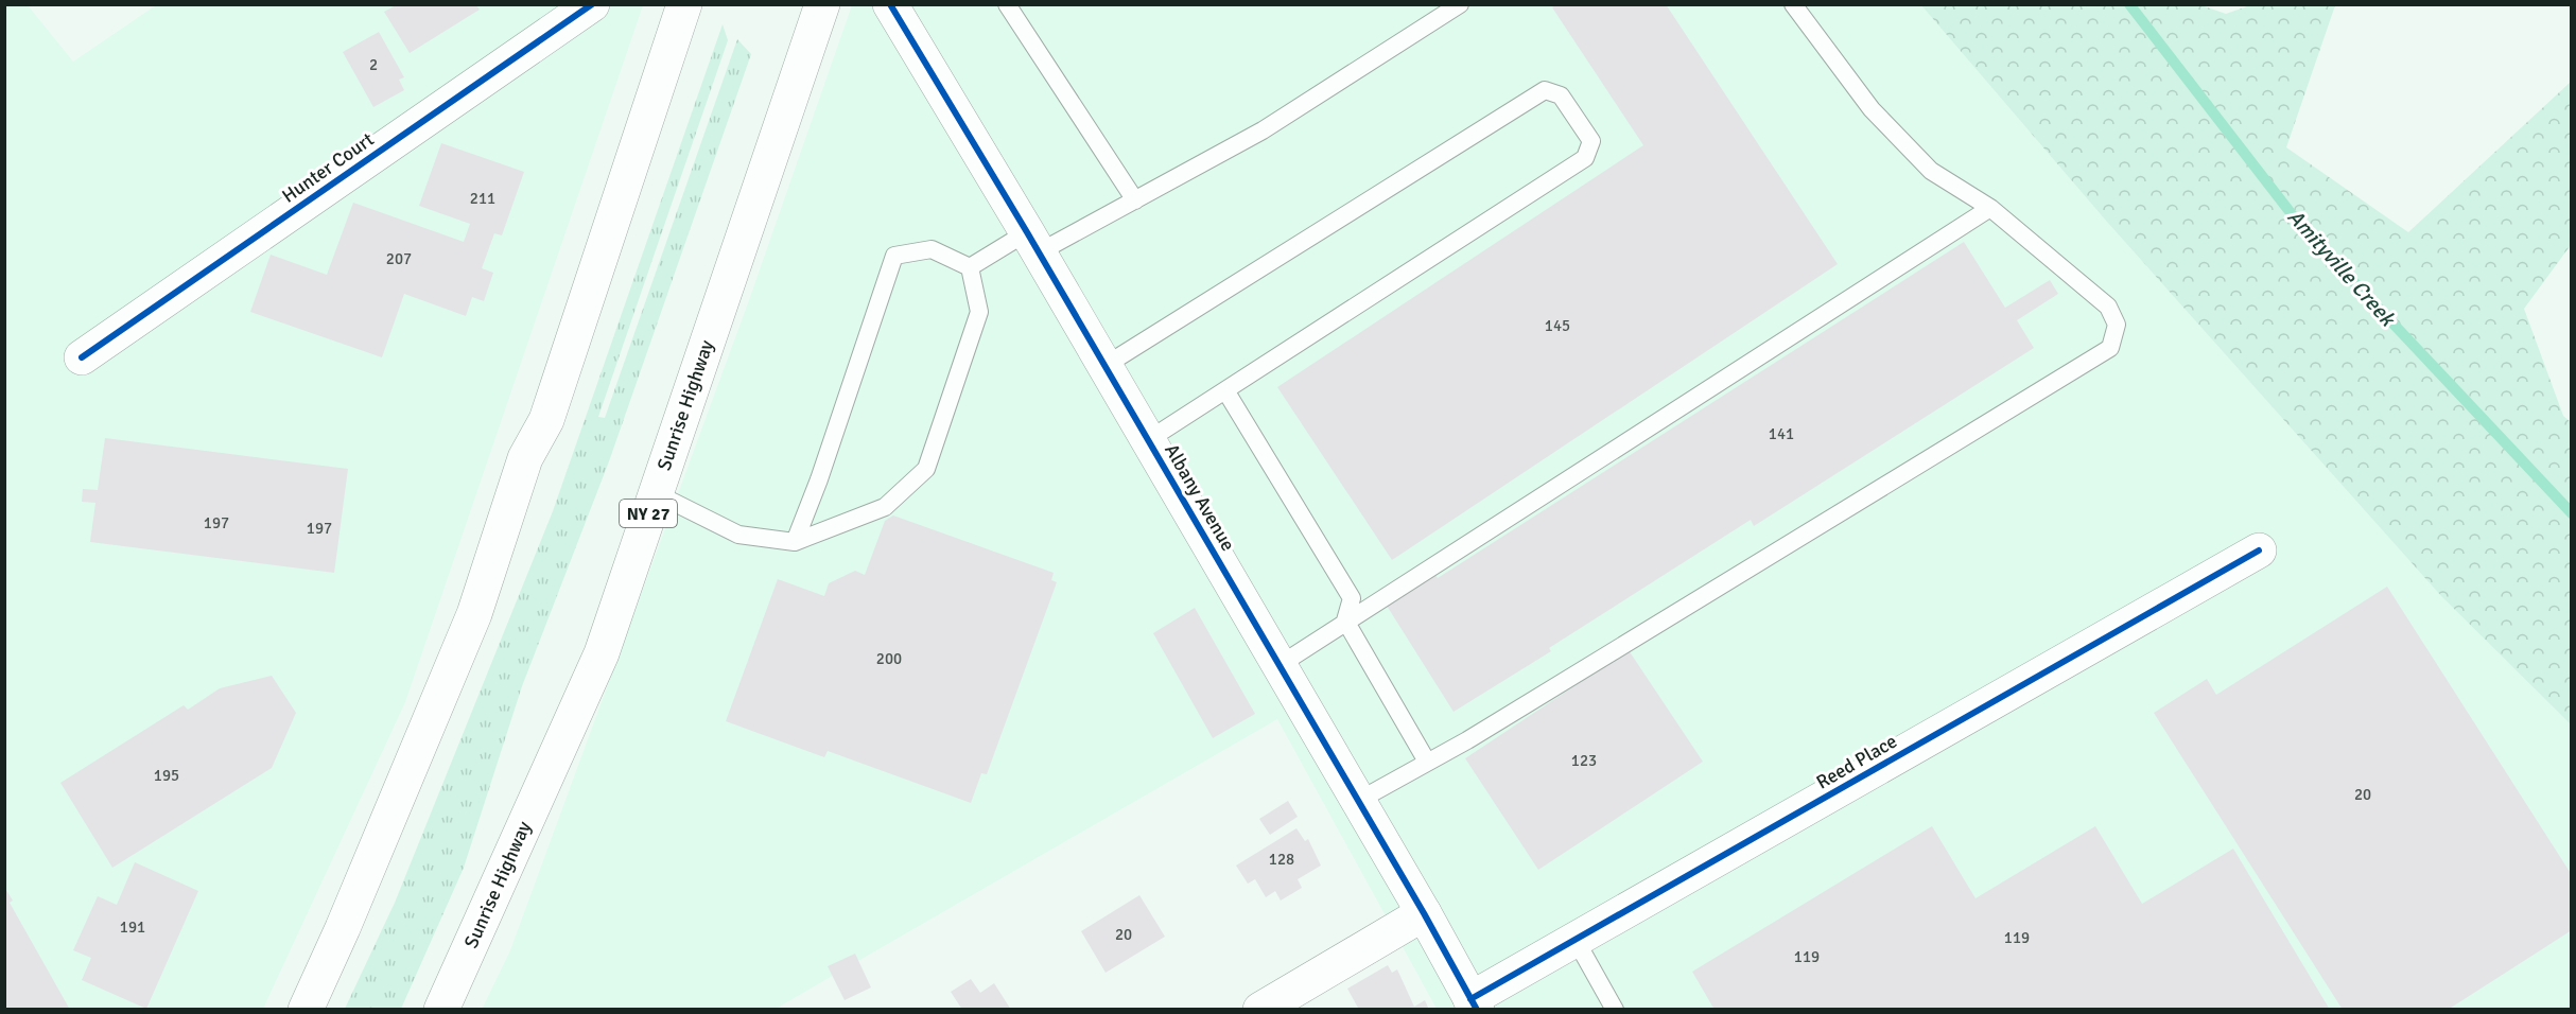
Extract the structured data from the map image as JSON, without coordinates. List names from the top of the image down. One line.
{"streets":{"main road":["Hunter Court","Sunrise Highway","Albany Avenue","NY 27","Reed Place"]},"crossings":[["Albany Avenue","Reed Place"]],"water":["Amityville Creek"],"house_numbers":["2","211","207","145","141","197","197","200","123","195","20","128","191","20","119","119"]}
